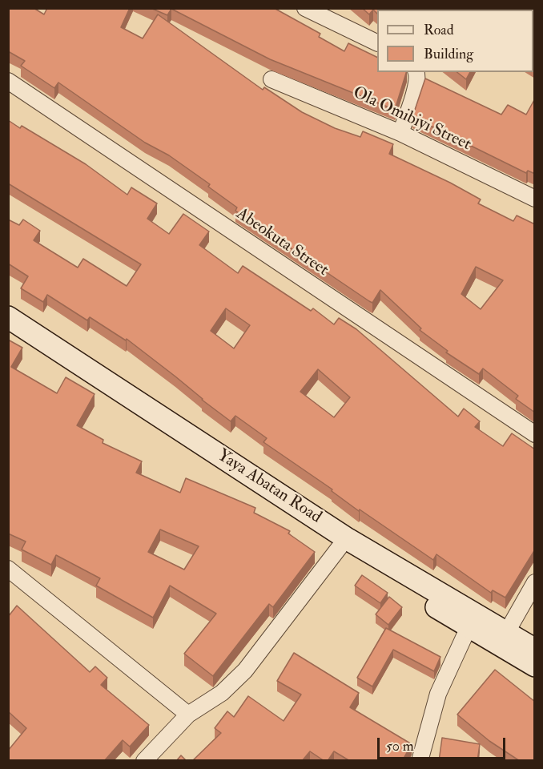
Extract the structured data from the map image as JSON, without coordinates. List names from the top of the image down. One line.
{"streets":{"main road":["Yaya Abatan Road"],"street":["Ola Omibiyi Street","Abeokuta Street"]},"legend":["Road","Building"],"scale_bar":"50 m"}
